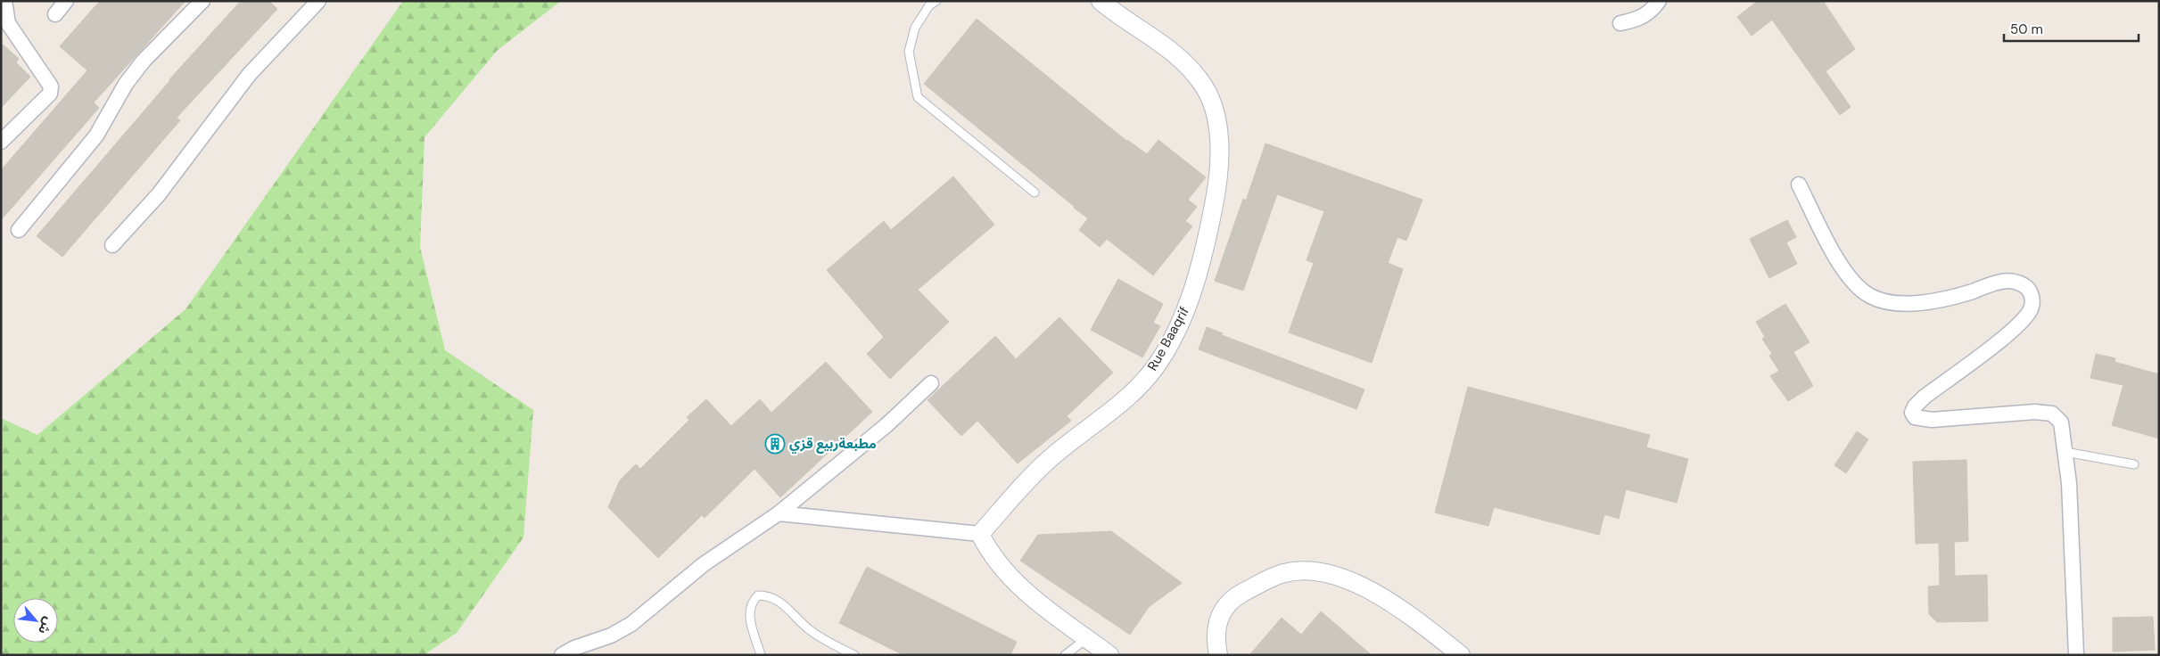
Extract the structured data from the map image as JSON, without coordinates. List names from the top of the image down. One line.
{"streets":{"street":["Rue Baaqrif"]},"places":{"building":["مطبعةربيع قزي"]},"scale_bar":"50 m","north":"bottom right"}
